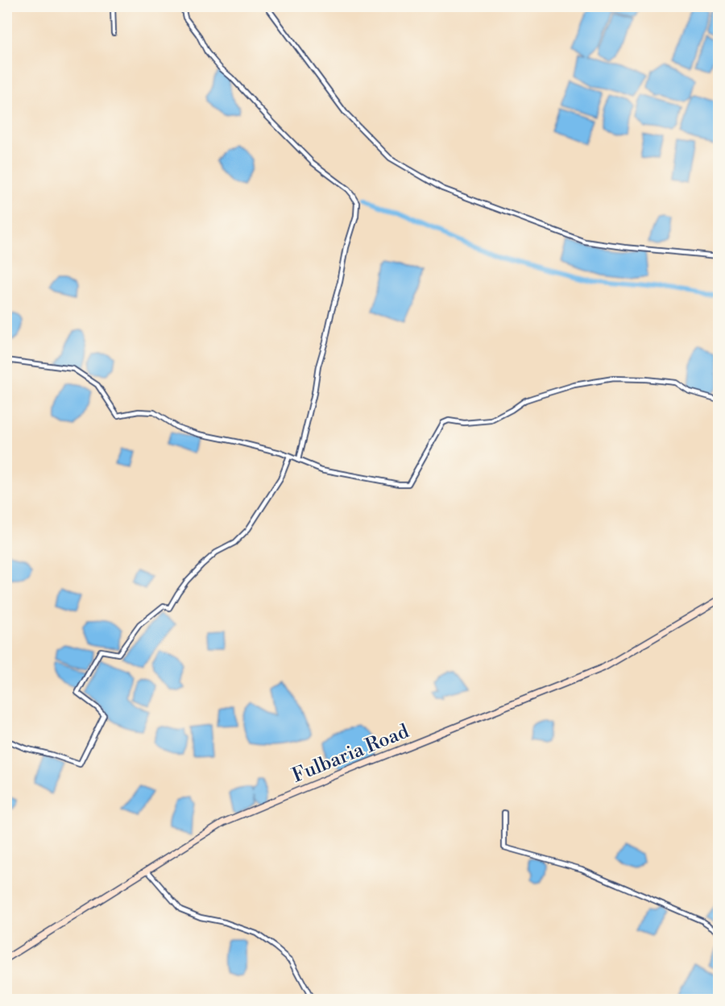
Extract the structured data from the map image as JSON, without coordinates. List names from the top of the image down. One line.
{"streets":{"main road":["Fulbaria Road"]}}
